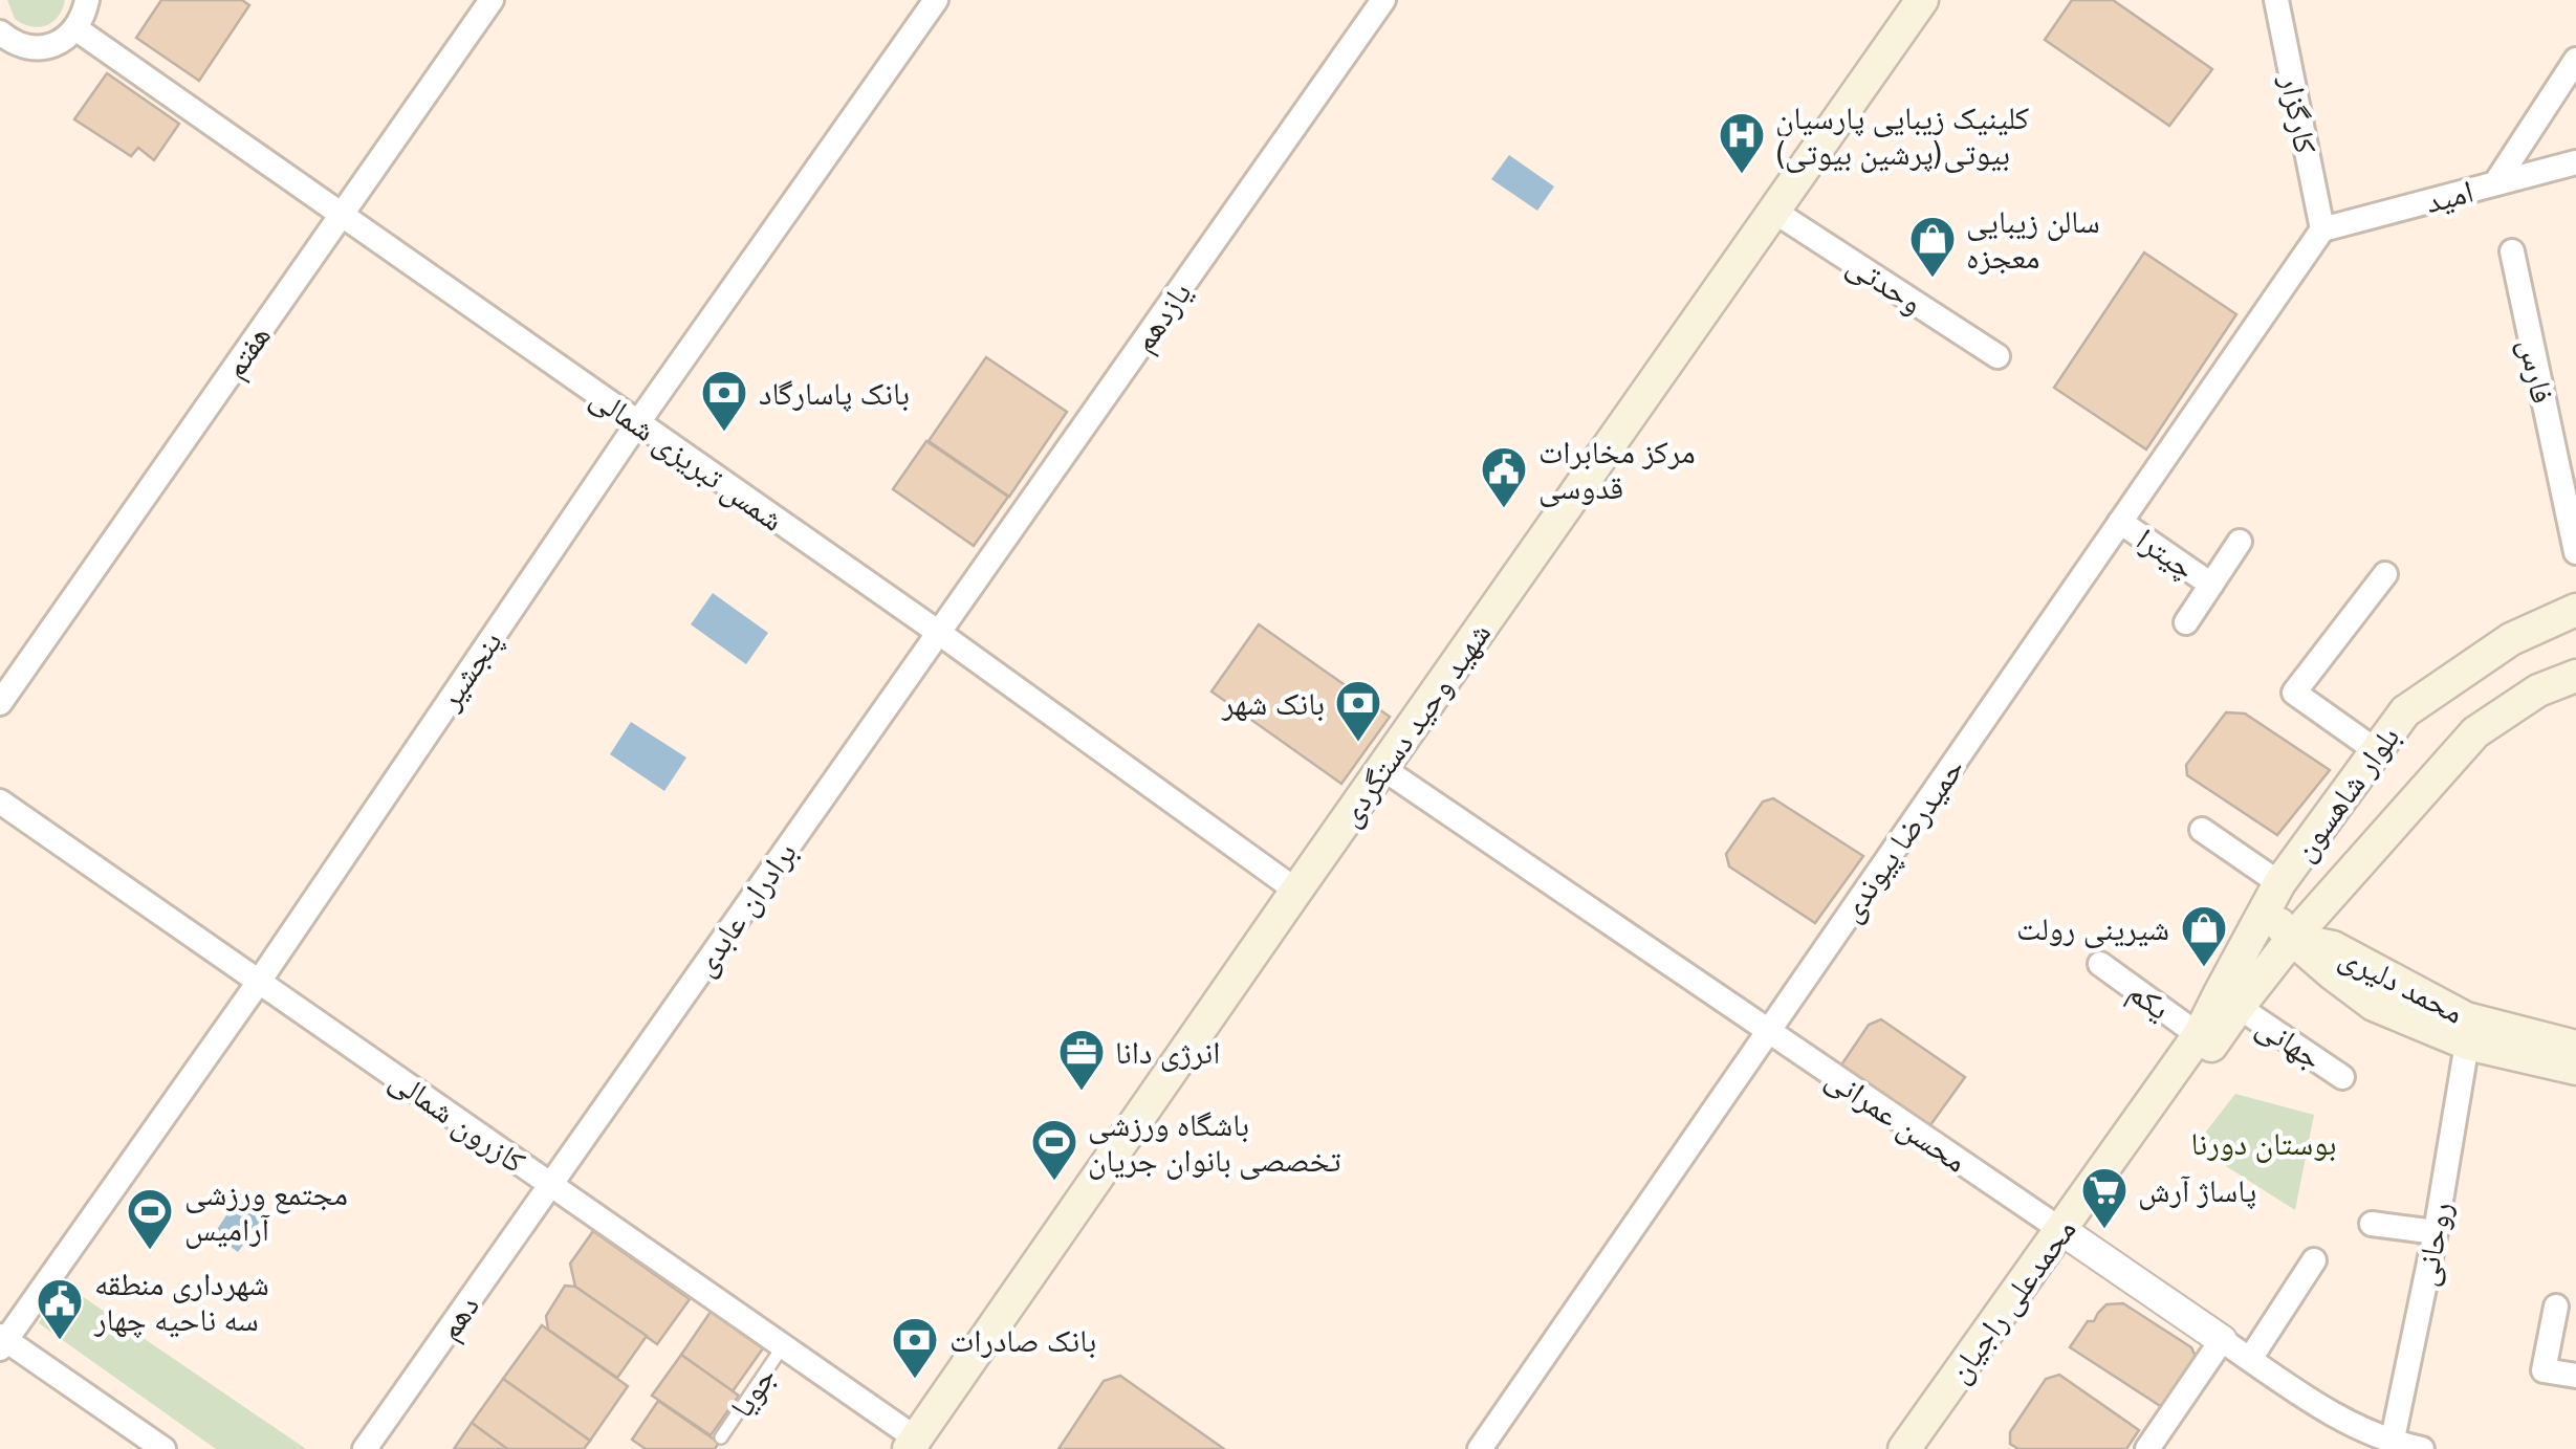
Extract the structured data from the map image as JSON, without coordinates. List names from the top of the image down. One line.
{"streets":{"main road":["شهید وحید دستگردی","بلوار شاهسون","محمد دلیری","محمدعلی راجیان"],"street":["کارگزار","امید","وحدتی","یازدهم","هفتم","فارس","شمس تبریزی شمالی","چیترا","پنجشیر","حمیدرضا پیوندی","برادران عابدی","یکم","جهانی","محسن عمرانی","کازرون شمالی","روحانی","دهم"],"lane":["جویا"]},"crossings":[["کارگزار","امید"],["کارگزار","حمیدرضا پیوندی"],["امید","حمیدرضا پیوندی"],["وحدتی","شهید وحید دستگردی"],["یازدهم","شمس تبریزی شمالی"],["یازدهم","برادران عابدی"],["هفتم","شمس تبریزی شمالی"],["شمس تبریزی شمالی","پنجشیر"],["شمس تبریزی شمالی","شهید وحید دستگردی"],["شمس تبریزی شمالی","برادران عابدی"],["چیترا","حمیدرضا پیوندی"],["پنجشیر","کازرون شمالی"],["شهید وحید دستگردی","محسن عمرانی"],["شهید وحید دستگردی","کازرون شمالی"],["بلوار شاهسون","محمد دلیری"],["بلوار شاهسون","محمدعلی راجیان"],["حمیدرضا پیوندی","محسن عمرانی"],["برادران عابدی","کازرون شمالی"],["برادران عابدی","دهم"],["محمد دلیری","روحانی"],["محمد دلیری","محمدعلی راجیان"],["یکم","محمدعلی راجیان"],["جهانی","محمدعلی راجیان"],["محسن عمرانی","روحانی"],["محسن عمرانی","محمدعلی راجیان"],["کازرون شمالی","دهم"],["کازرون شمالی","جویا"]],"parks":["بوستان دورنا"],"places":{"hospital":["کلینیک زیبایی پارسیان بیوتی(پرشین بیوتی)"],"shop":["سالن زیبایی معجزه","شیرینی رولت"],"bank":["بانک پاسارگاد","بانک شهر","بانک صادرات"],"public building":["مرکز مخابرات قدوسی","شهرداری منطقه سه ناحیه چهار"],"office":["انرژی دانا"],"sports":["باشگاه ورزشی تخصصی بانوان جریان","مجتمع ورزشی آرامیس"],"supermarket":["پاساژ آرش"]}}
